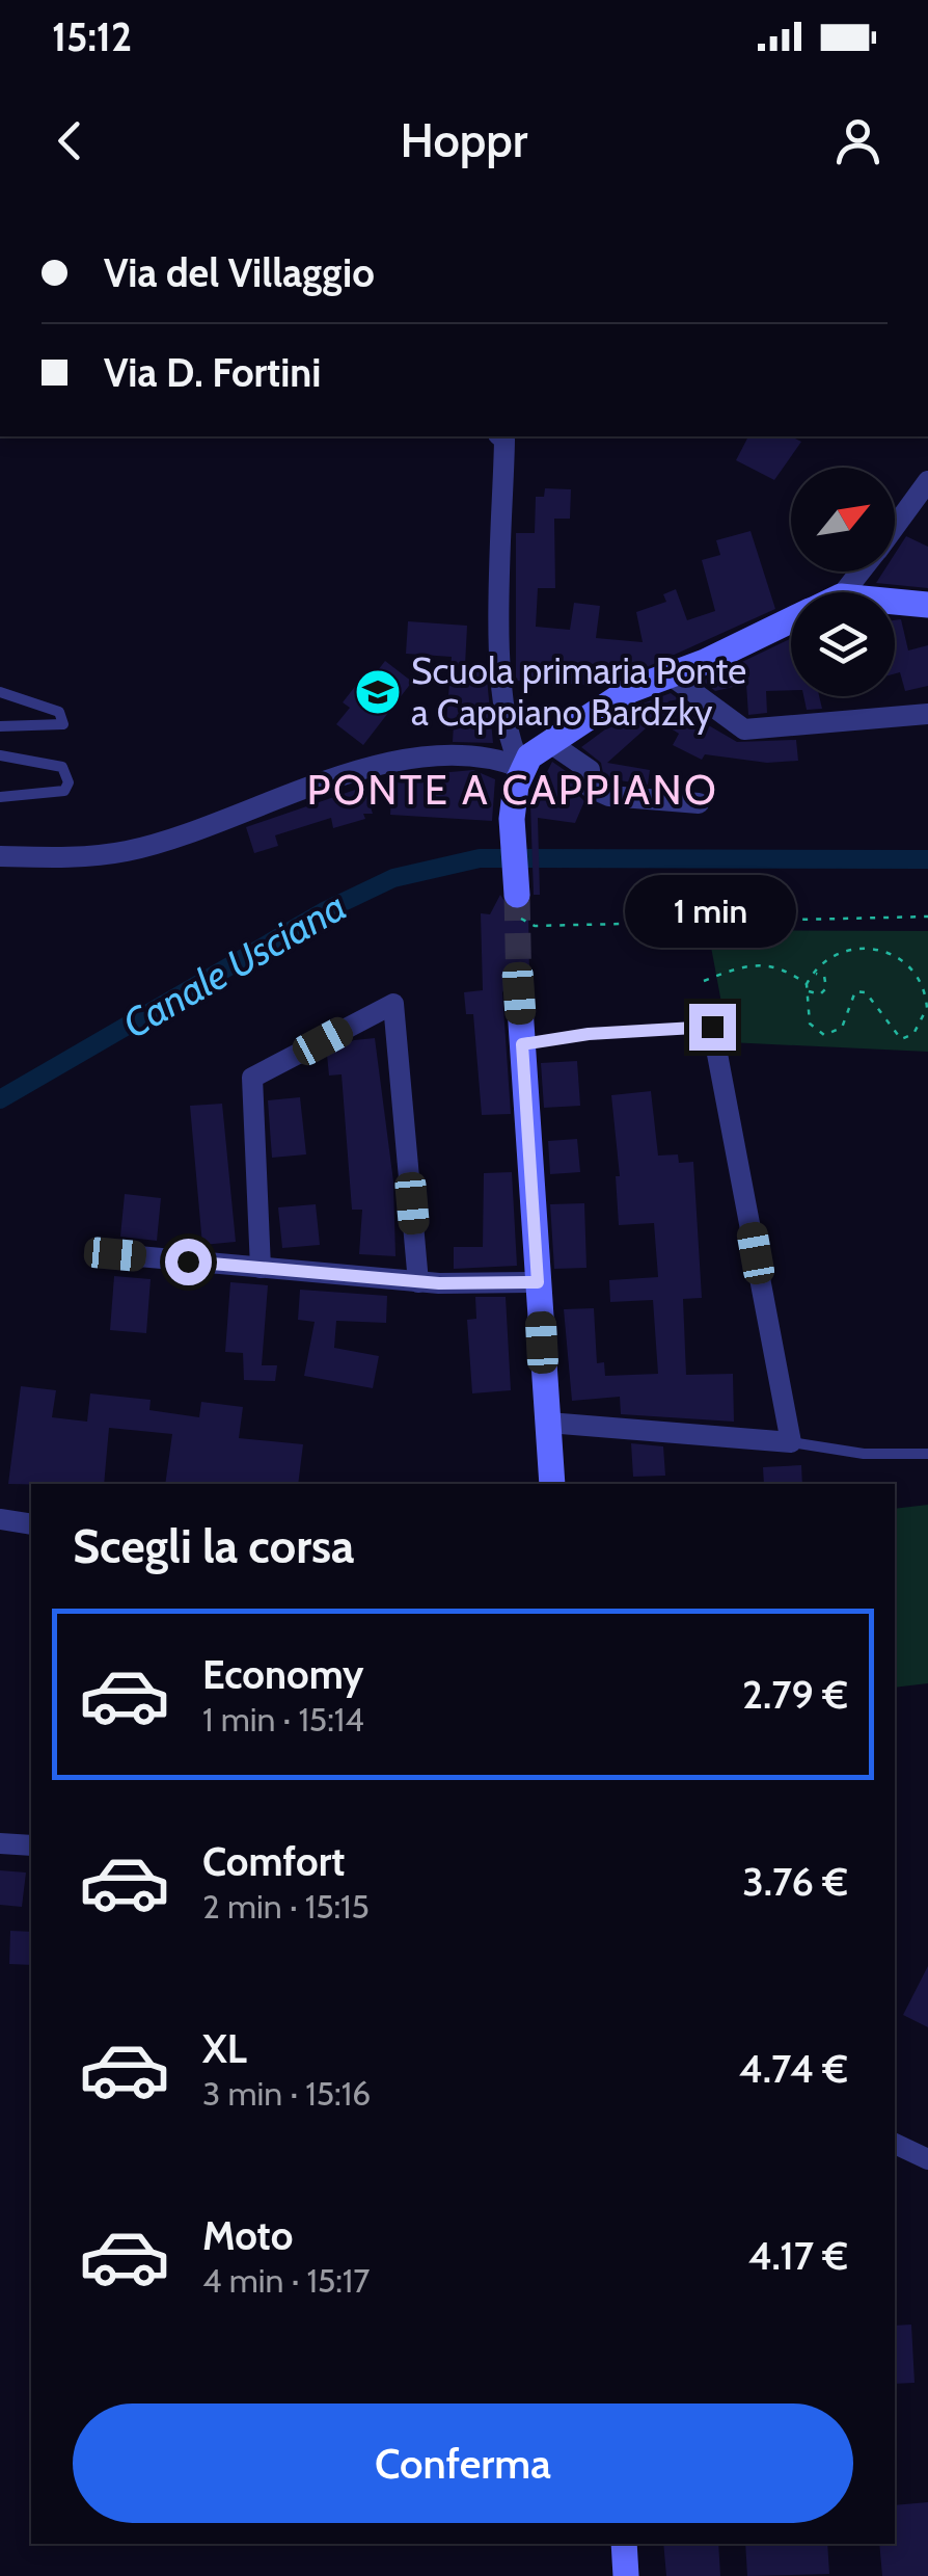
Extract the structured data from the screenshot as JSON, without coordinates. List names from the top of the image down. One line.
{"districts":["PONTE A CAPPIANO"],"water":["Canale Usciana"],"places":{"school or university":["Scuola primaria Ponte a Cappiano Bardzky"]},"north":"top right","page":{"status":"15:12","header":"Hoppr","banner":["Via del Villaggio","Via D. Fortini"],"bubble":"1 min","heading":"Scegli la corsa","list":[{"name":"Economy","note":"1 min · 15:14","value":"2.79 €"},{"name":"Comfort","note":"2 min · 15:15","value":"3.76 €"},{"name":"XL","note":"3 min · 15:16","value":"4.74 €"},{"name":"Moto","note":"4 min · 15:17","value":"4.17 €"}],"buttons":"Conferma"}}
